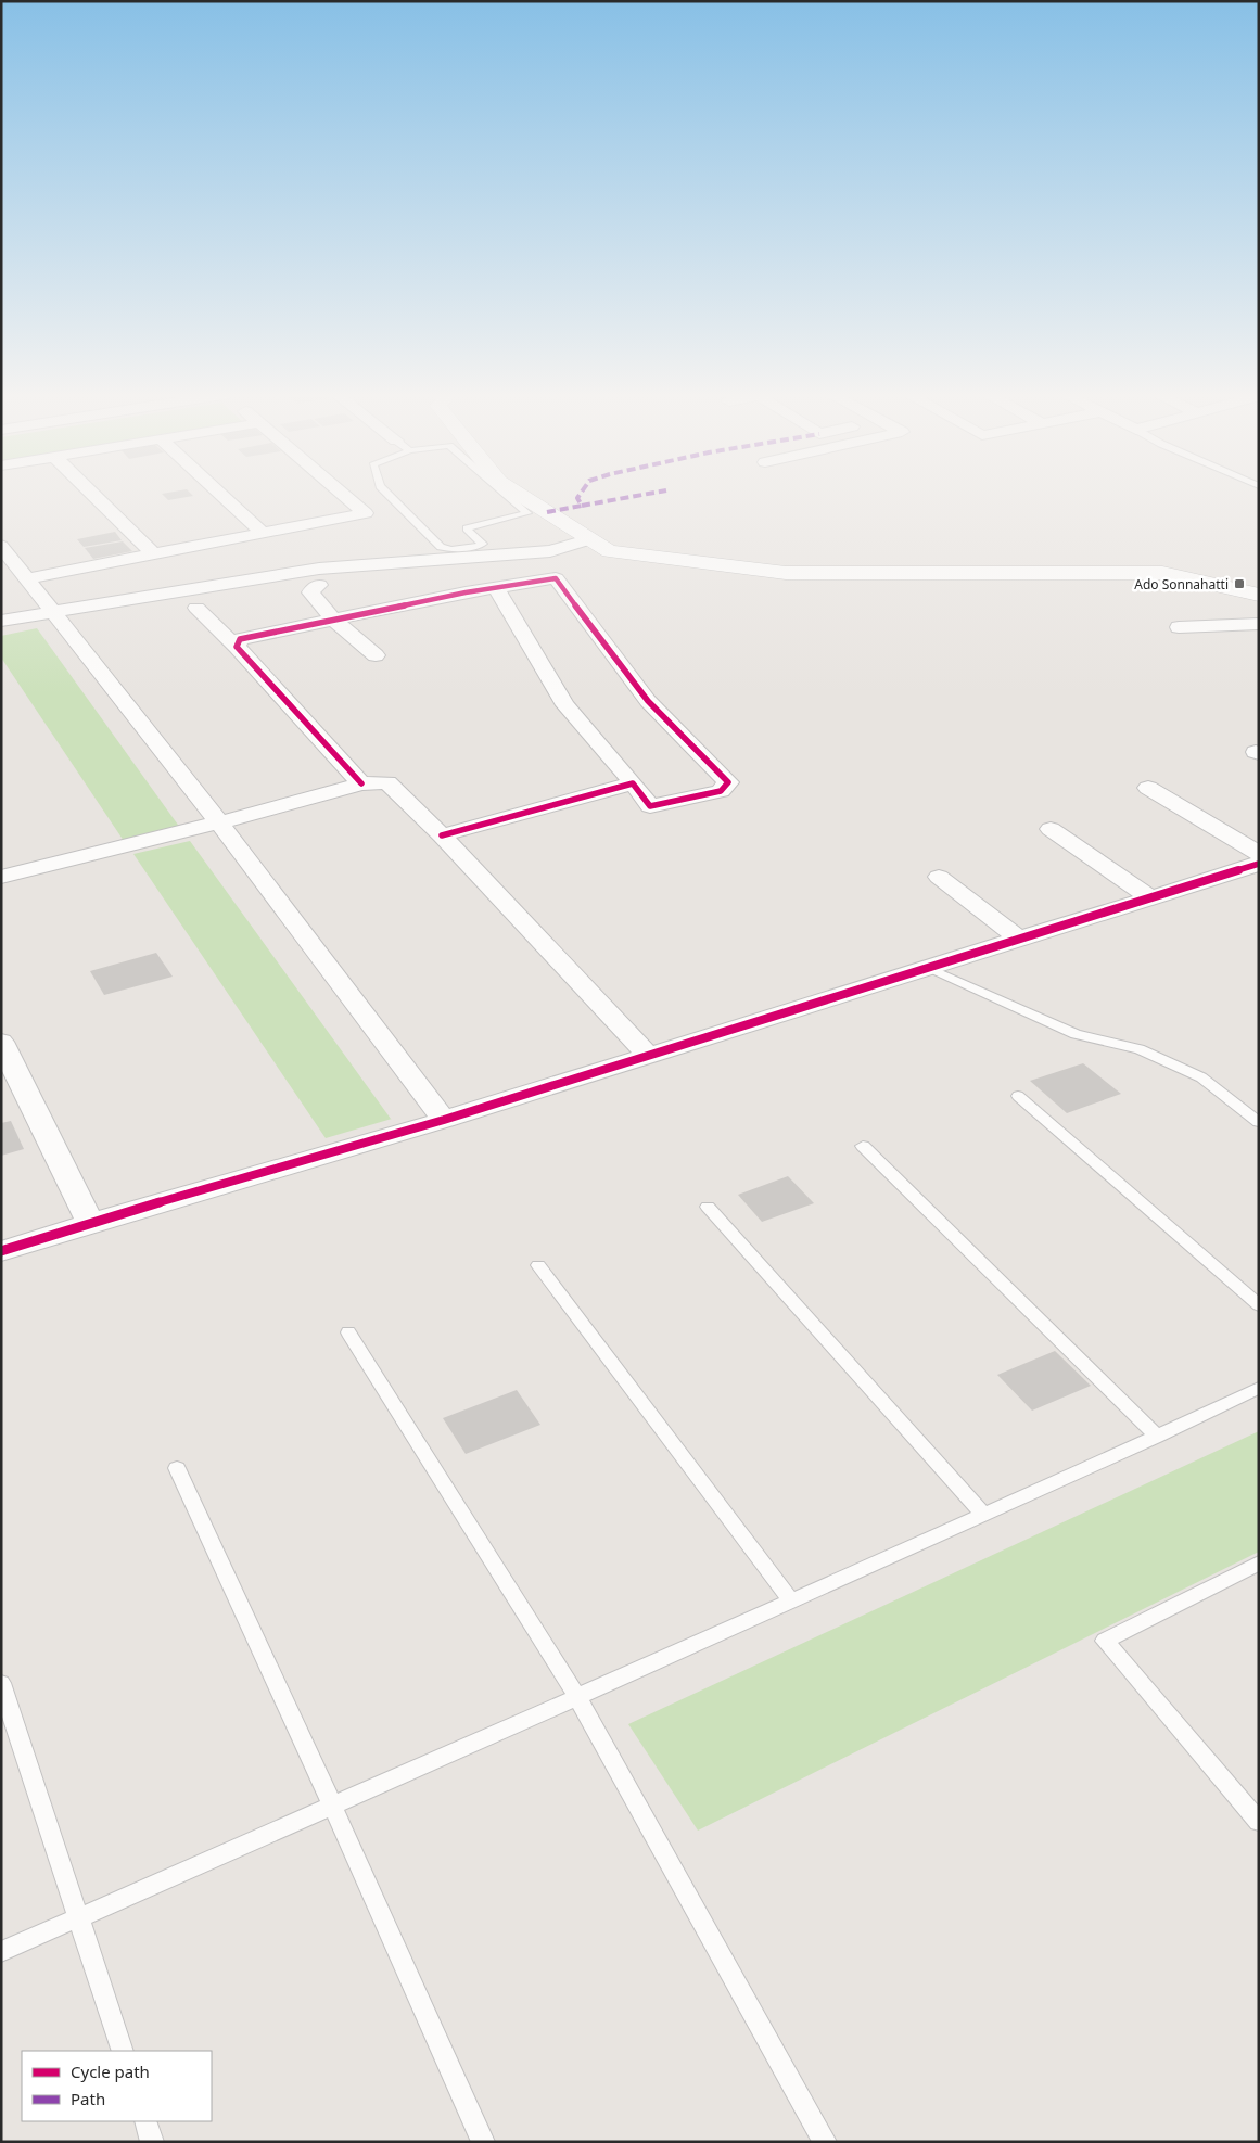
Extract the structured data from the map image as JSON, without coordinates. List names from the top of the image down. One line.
{"places":{"transit":["Ado Sonnahatti"]},"legend":["Cycle path","Path"]}
